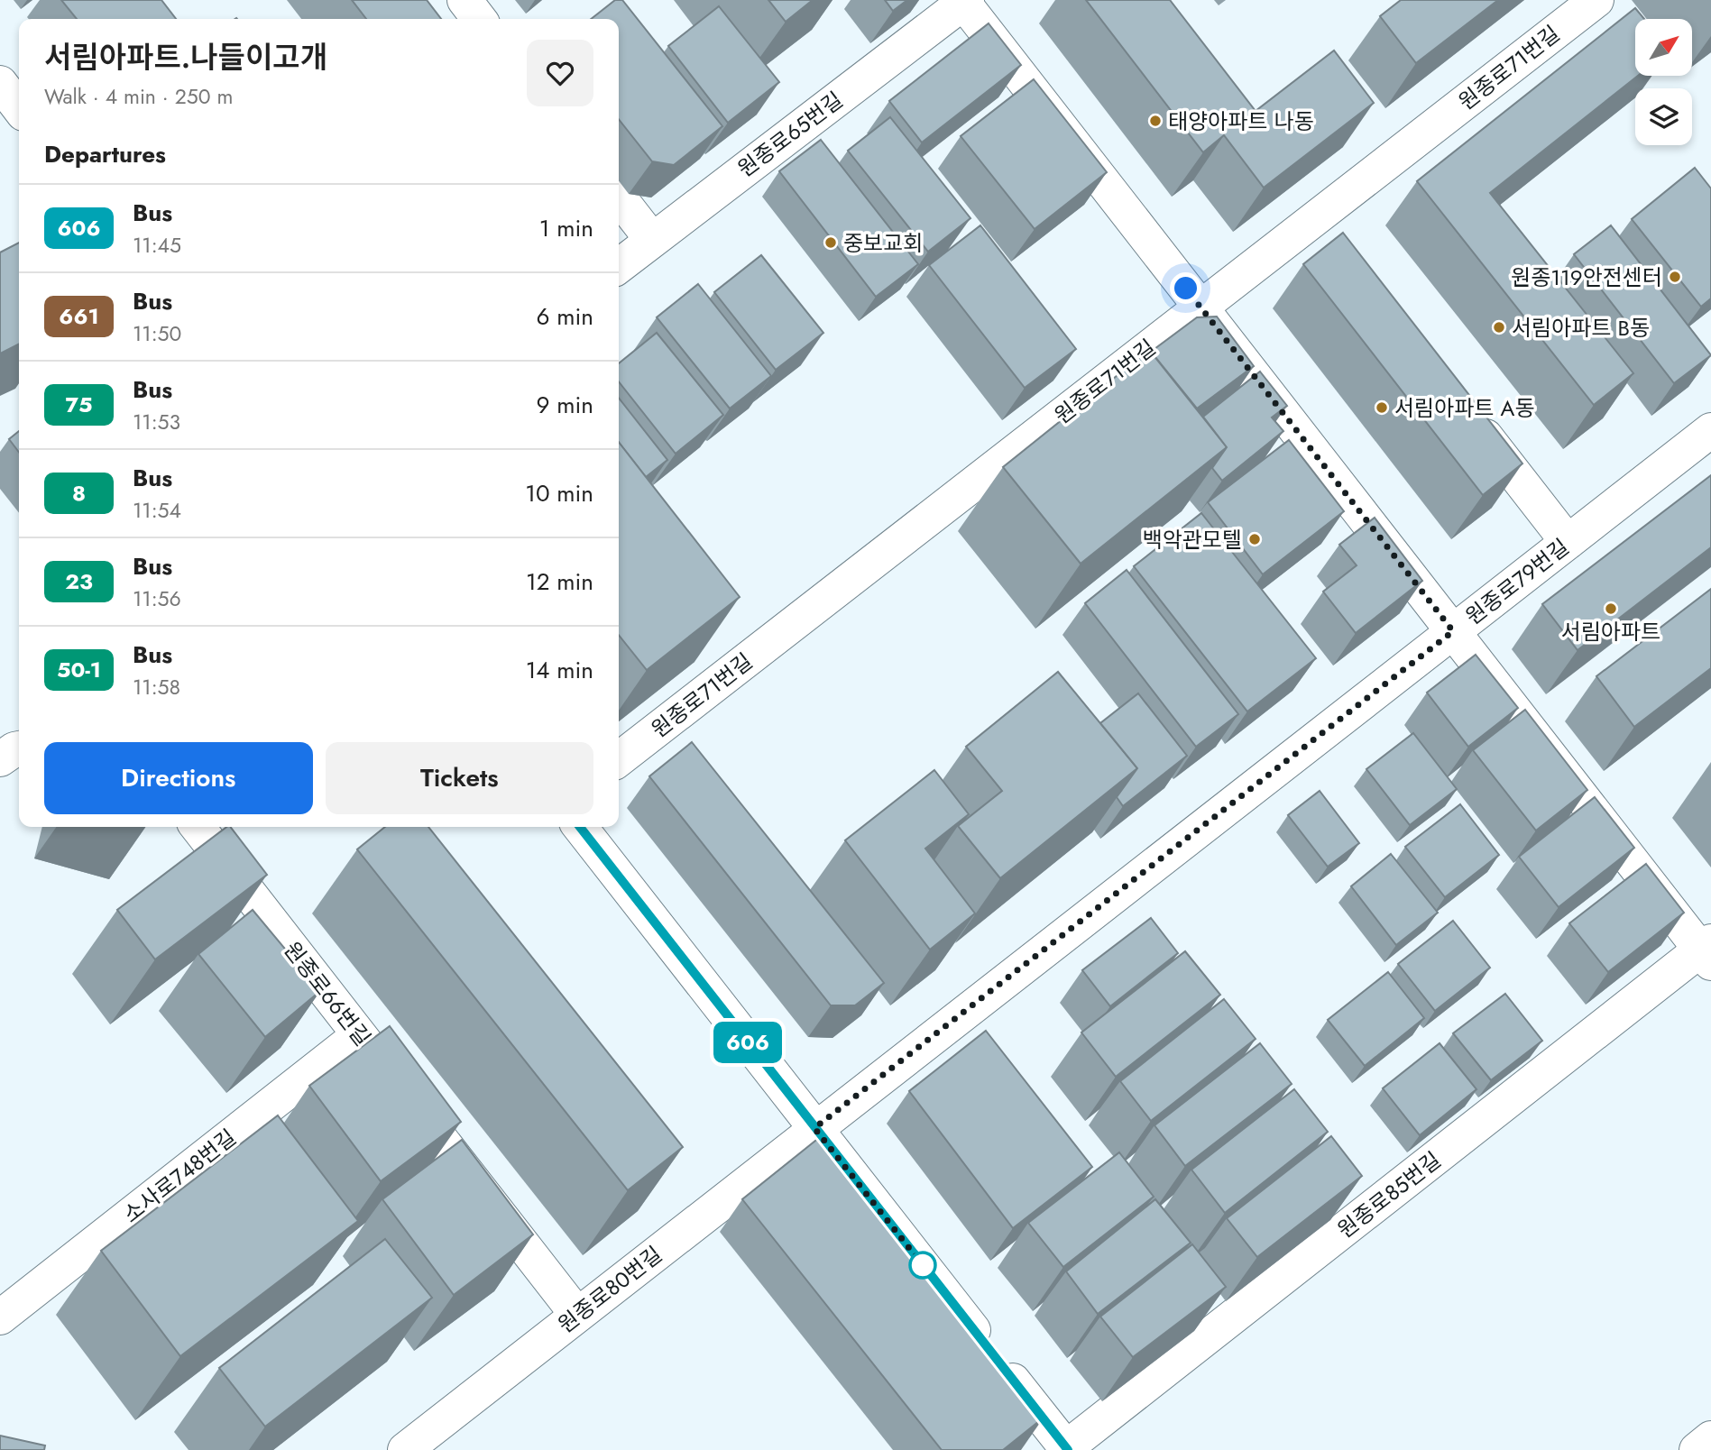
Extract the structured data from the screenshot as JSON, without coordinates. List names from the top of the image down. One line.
{"streets":{"street":["원종로71번길","원종로65번길","원종로79번길","원종로66번길","소사로748번길","원종로85번길","원종로80번길"]},"crossings":[["원종로79번길","원종로80번길"],["원종로66번길","소사로748번길"],["원종로66번길","원종로80번길"]],"places":["태양아파트 나동","중보교회","원종119안전센터","서림아파트 B동","서림아파트 A동","백악관모텔","서림아파트"],"lines":["bus line 606"],"north":"top right","page":{"on_map":"606","heading":[["서림아파트.나들이고개","Walk · 4 min · 250 m"],"Departures"],"list":[{"mark":"606","name":"Bus","note":"11:45","value":"1 min"},{"mark":"661","name":"Bus","note":"11:50","value":"6 min"},{"mark":"75","name":"Bus","note":"11:53","value":"9 min"},{"mark":"8","name":"Bus","note":"11:54","value":"10 min"},{"mark":"23","name":"Bus","note":"11:56","value":"12 min"},{"mark":"50-1","name":"Bus","note":"11:58","value":"14 min"}],"buttons":["Directions","Tickets"]}}
